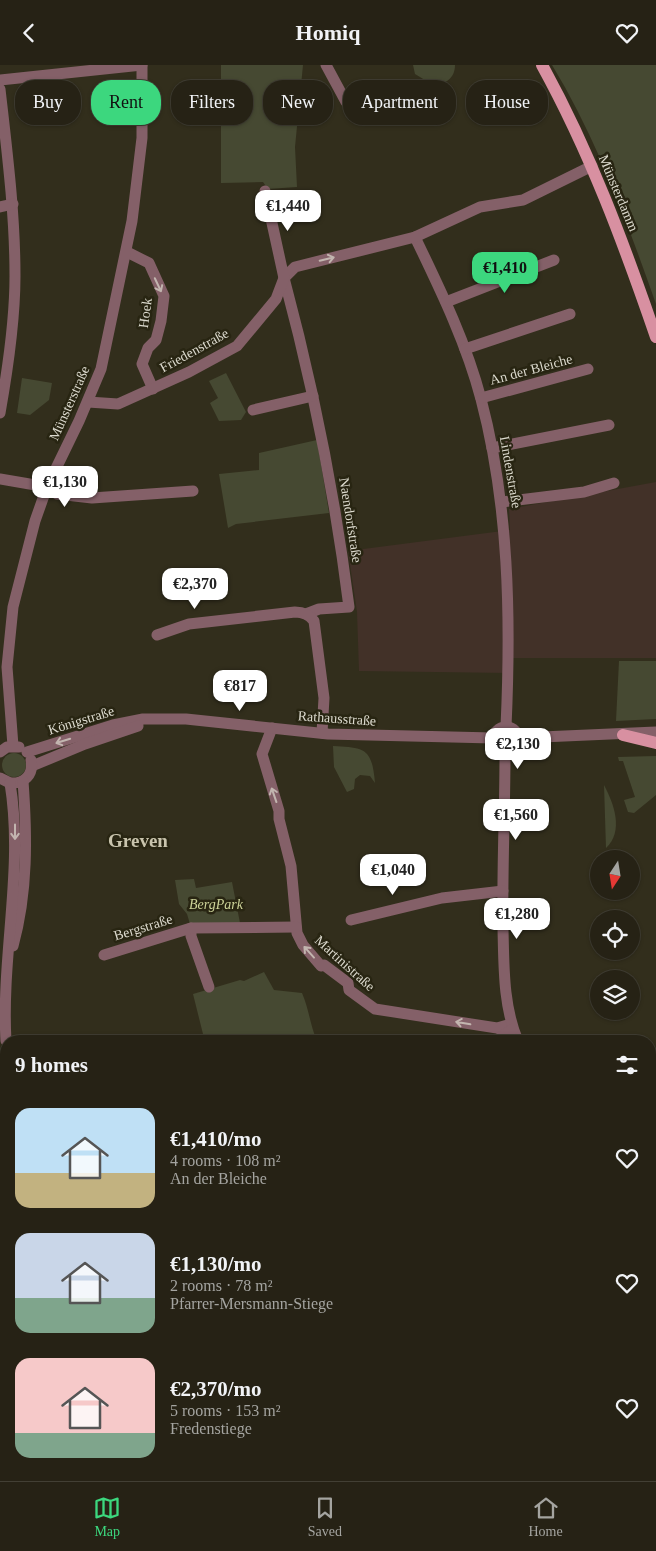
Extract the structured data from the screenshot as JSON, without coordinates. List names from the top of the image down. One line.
{"streets":{"main road":["Münsterdamm"],"street":["Hoek","Friedenstraße","An der Bleiche","Münsterstraße","Lindenstraße","Naendorfstraße","Rathausstraße","Königstraße","Bergstraße","Martinistraße"]},"crossings":[["Hoek","Friedenstraße"],["Hoek","Münsterstraße"],["Friedenstraße","Münsterstraße"],["Friedenstraße","Naendorfstraße"],["An der Bleiche","Lindenstraße"],["Lindenstraße","Rathausstraße"],["Rathausstraße","Königstraße"],["Rathausstraße","Martinistraße"],["Bergstraße","Martinistraße"]],"one_way":["Hoek","Martinistraße"],"districts":["Greven"],"parks":["BergPark"],"north":"bottom","page":{"header":"Homiq","chip":["Buy","Rent","Filters","New","Apartment","House"],"price":["€1,440","€1,410","€1,130","€2,370","€817","€2,130","€1,560","€1,040","€1,280"],"heading":"9 homes","list":[{"name":"€1,410/mo","note":"4 rooms · 108 m² · An der Bleiche"},{"name":"€1,130/mo","note":"2 rooms · 78 m² · Pfarrer-Mersmann-Stiege"},{"name":"€2,370/mo","note":"5 rooms · 153 m² · Fredenstiege"}],"tabs":["Map","Saved","Home"]}}
